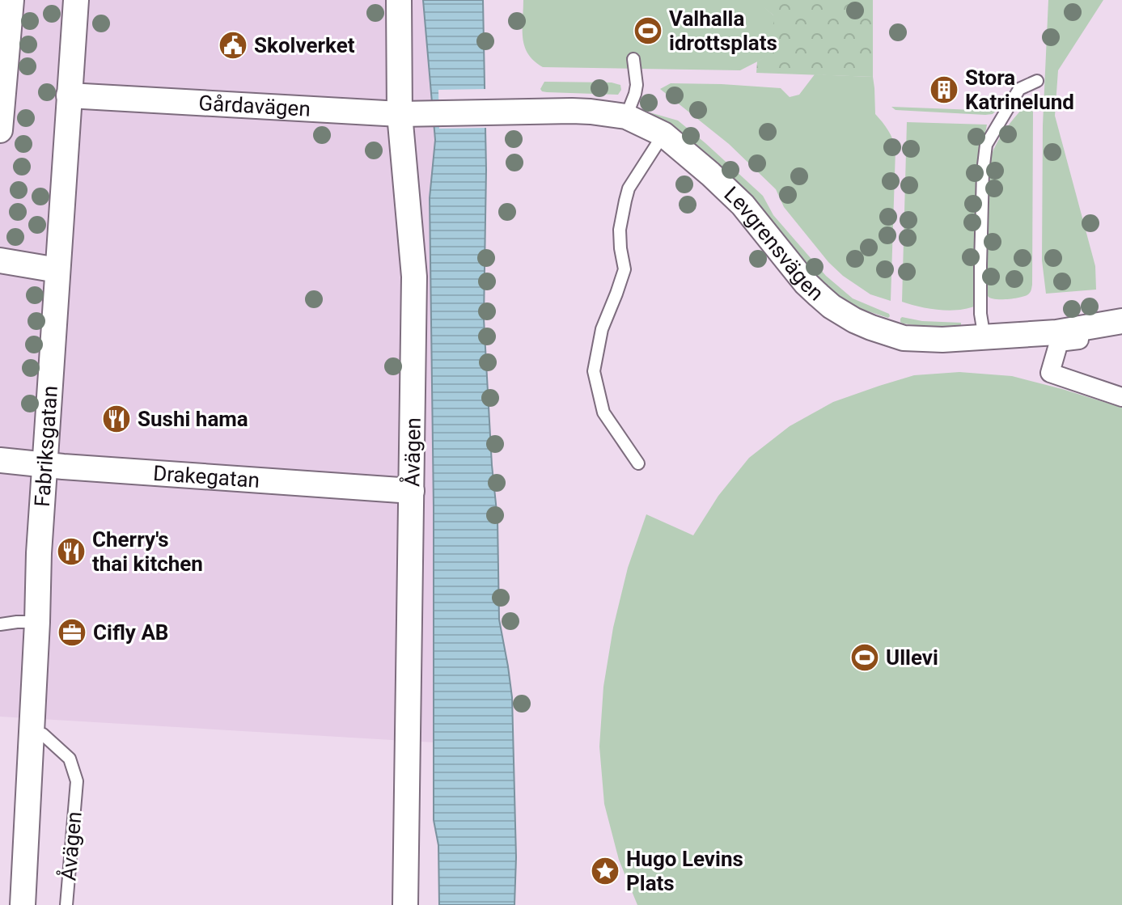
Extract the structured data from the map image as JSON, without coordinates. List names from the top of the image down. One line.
{"streets":{"street":["Gårdavägen","Levgrensvägen","Fabriksgatan","Åvägen","Drakegatan"]},"crossings":[["Gårdavägen","Levgrensvägen"],["Gårdavägen","Fabriksgatan"],["Gårdavägen","Åvägen"],["Fabriksgatan","Åvägen"],["Fabriksgatan","Drakegatan"],["Åvägen","Drakegatan"]],"places":{"sports":["Valhalla idrottsplats","Ullevi"],"public building":["Skolverket"],"building":["Stora Katrinelund"],"restaurant":["Sushi hama","Cherry's thai kitchen"],"office":["Cifly AB"],"place":["Hugo Levins Plats"]}}
